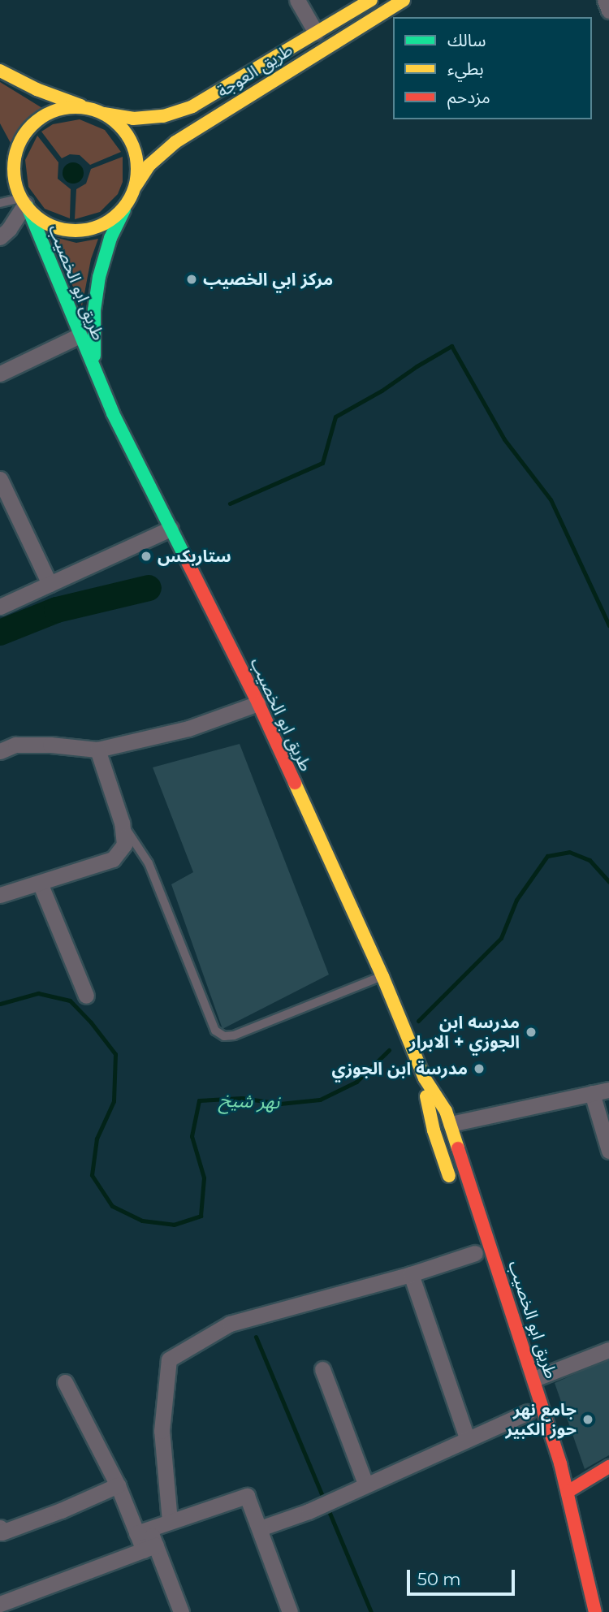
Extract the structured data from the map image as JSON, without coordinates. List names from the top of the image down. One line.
{"streets":{"main road":["طريق العوجة","طريق ابو الخصيب"]},"crossings":[["طريق العوجة","طريق ابو الخصيب"]],"water":["نهر شيخ"],"places":["مركز ابي الخصيب","ستاربكس","مدرسه ابن الجوزي + الابرار","مدرسة ابن الجوزي","جامع نهر حوز الكبير"],"legend":["سالك","بطيء","مزدحم"],"scale_bar":"50 m"}
